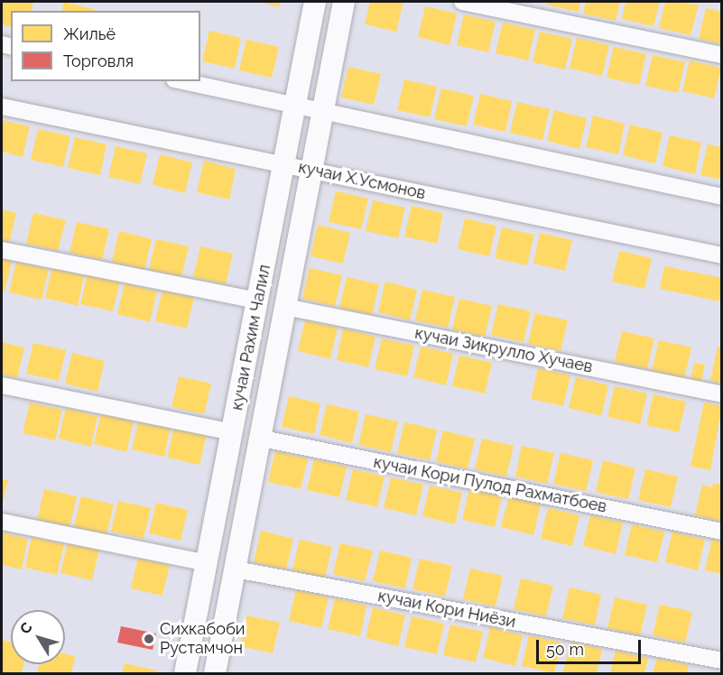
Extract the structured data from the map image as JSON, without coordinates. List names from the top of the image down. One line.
{"streets":{"main road":["кучаи Рахим Чалил"],"street":["кучаи Х.Усмонов","кучаи Зикрулло Хучаев","кучаи Кори Пулод Рахматбоев","кучаи Кори Ниёзи"]},"crossings":[["кучаи Х.Усмонов","кучаи Рахим Чалил"],["кучаи Рахим Чалил","кучаи Зикрулло Хучаев"],["кучаи Рахим Чалил","кучаи Кори Пулод Рахматбоев"],["кучаи Рахим Чалил","кучаи Кори Ниёзи"]],"places":["Сихкабоби Рустамчон"],"legend":["Жильё","Торговля"],"scale_bar":"50 m","north":"top left"}
